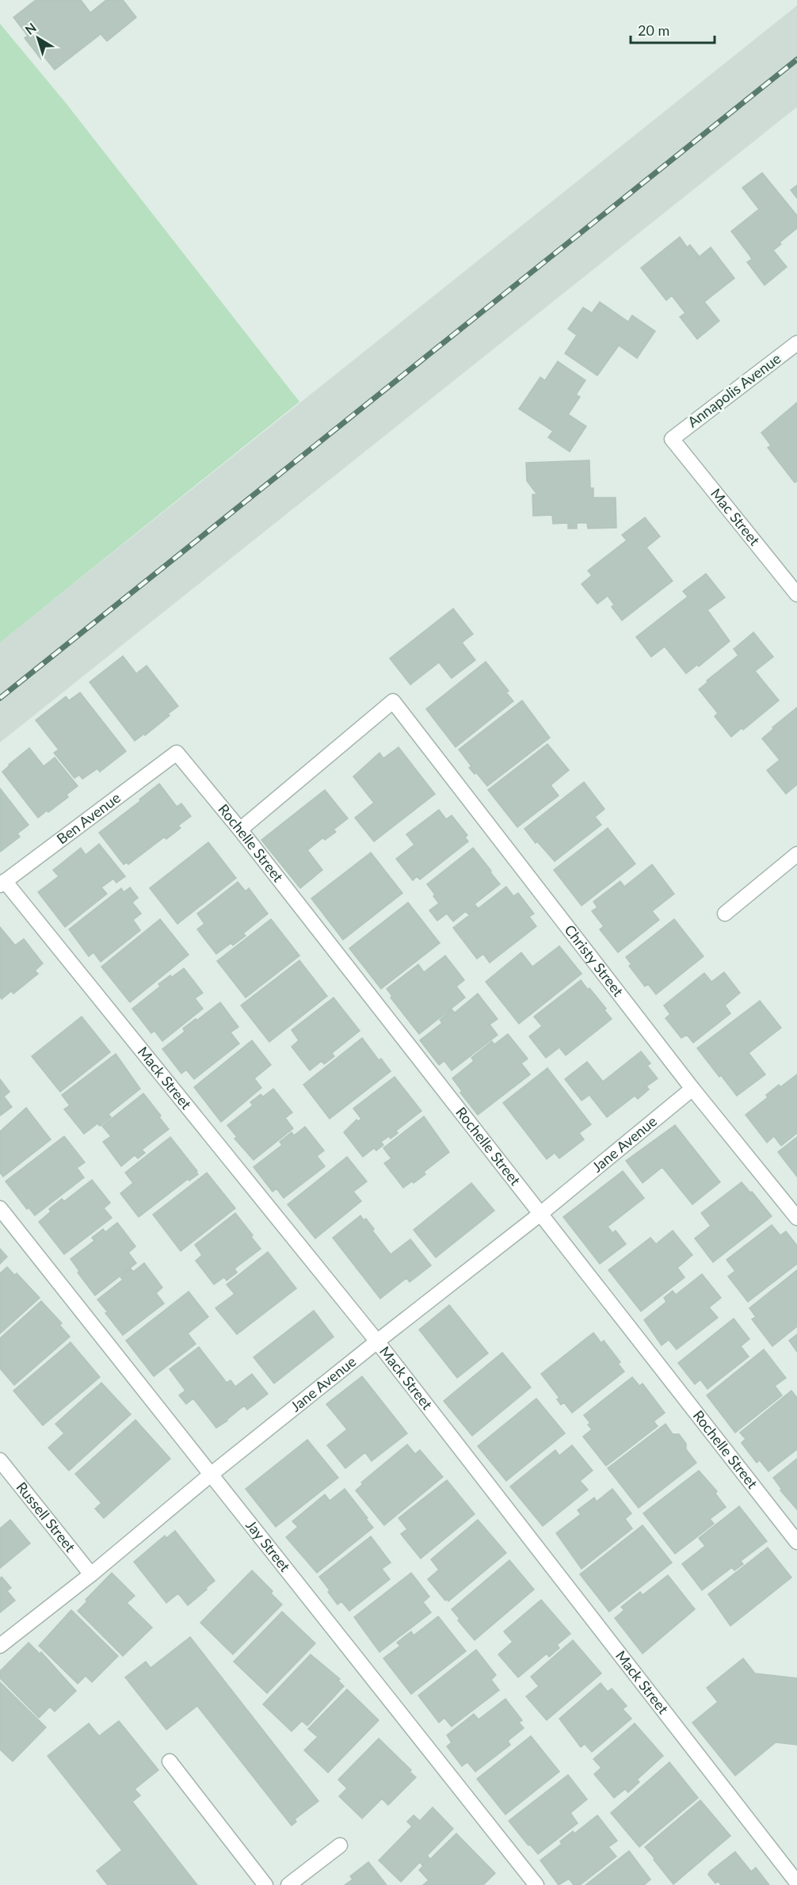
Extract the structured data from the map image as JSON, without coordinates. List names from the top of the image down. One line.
{"streets":{"street":["Annapolis Avenue","Mac Street","Ben Avenue","Rochelle Street","Christy Street","Mack Street","Jane Avenue","Russell Street","Jay Street"]},"crossings":[["Annapolis Avenue","Mac Street"],["Ben Avenue","Rochelle Street"],["Ben Avenue","Mack Street"],["Rochelle Street","Christy Street"],["Rochelle Street","Jane Avenue"],["Christy Street","Jane Avenue"],["Mack Street","Jane Avenue"],["Jane Avenue","Russell Street"],["Jane Avenue","Jay Street"]],"scale_bar":"20 m","north":"top left"}
